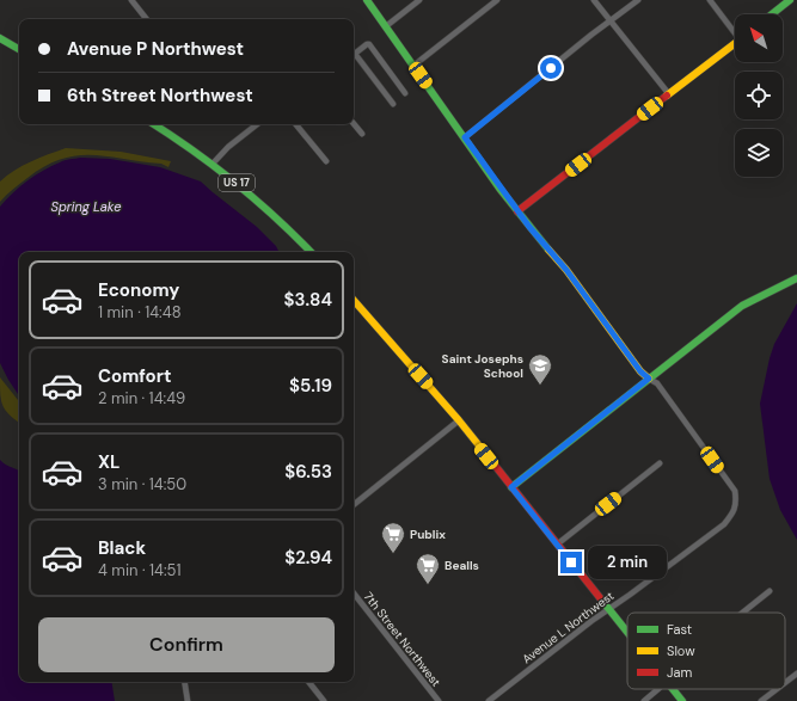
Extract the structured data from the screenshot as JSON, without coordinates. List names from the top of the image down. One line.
{"streets":{"main road":["US 17"],"street":["Avenue L Northwest","7th Street Northwest"]},"water":["Spring Lake"],"places":{"school or university":["Saint Josephs School"],"supermarket":["Publix","Bealls"]},"legend":["Fast","Slow","Jam"],"north":"top left","page":{"banner":["Avenue P Northwest","6th Street Northwest"],"list":[{"name":"Economy","note":"1 min · 14:48","value":"$3.84"},{"name":"Comfort","note":"2 min · 14:49","value":"$5.19"},{"name":"XL","note":"3 min · 14:50","value":"$6.53"},{"name":"Black","note":"4 min · 14:51","value":"$2.94"}],"bubble":"2 min","buttons":"Confirm"}}
